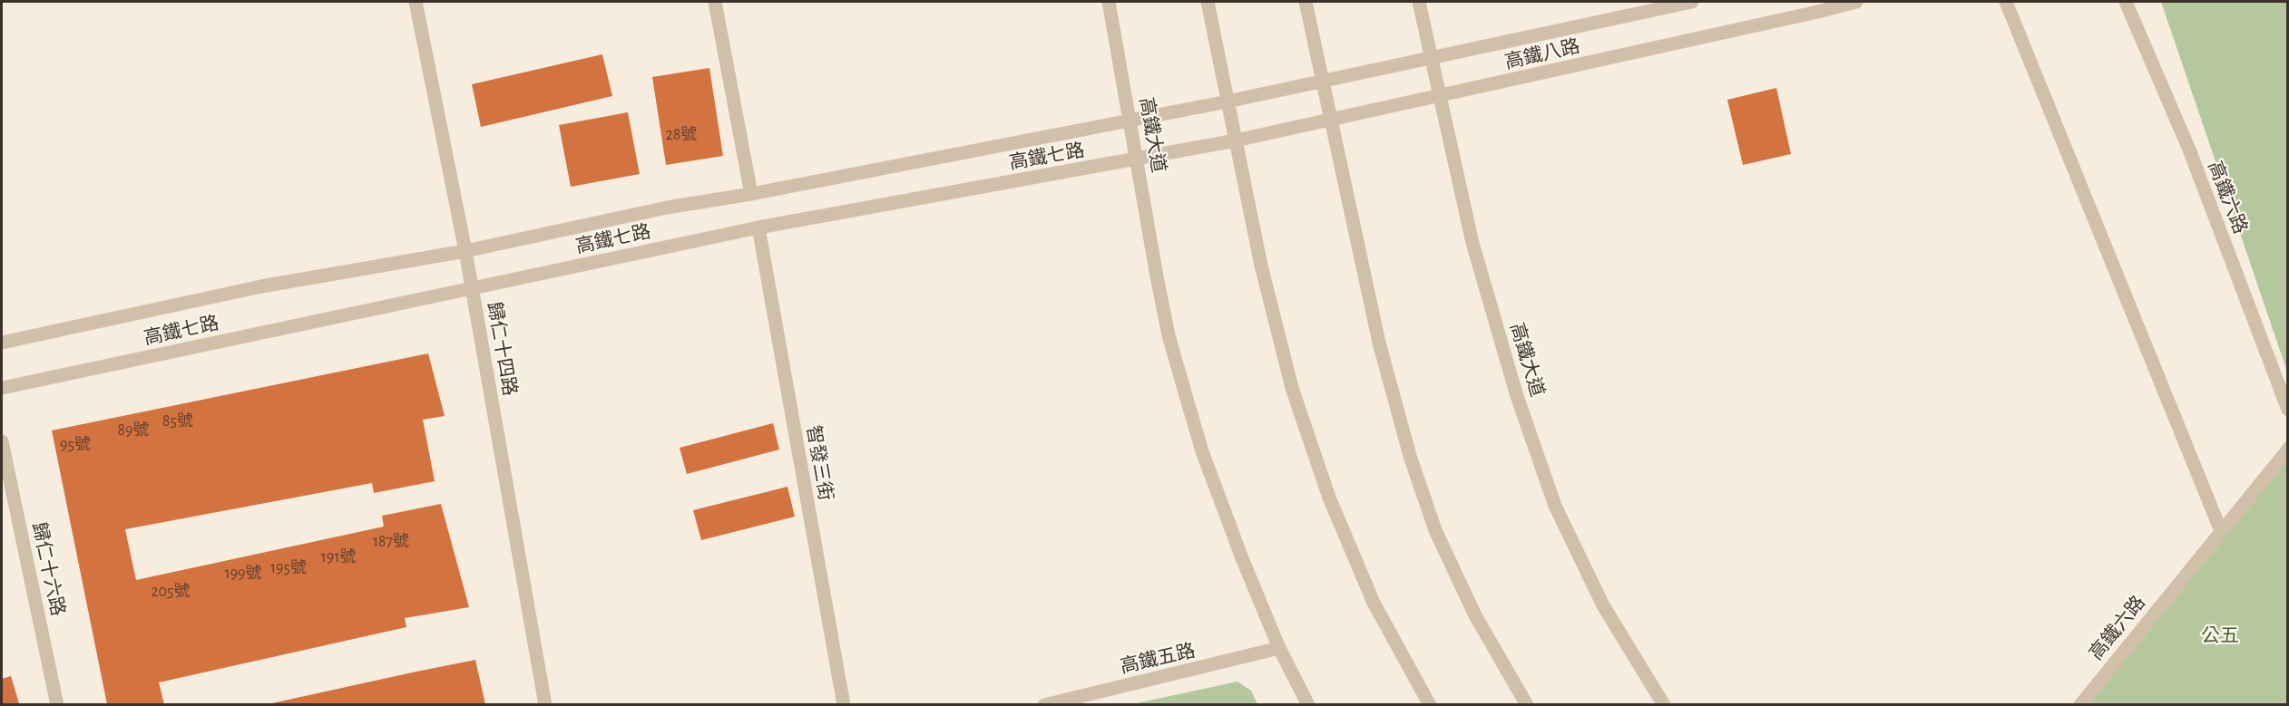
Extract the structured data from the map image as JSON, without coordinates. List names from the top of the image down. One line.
{"streets":{"street":["高鐵八路","高鐵大道","高鐵七路","高鐵六路","歸仁十四路","智發三街","歸仁十六路","高鐵五路"]},"crossings":[["高鐵八路","高鐵大道"],["高鐵八路","高鐵七路"],["高鐵大道","高鐵七路"],["高鐵大道","高鐵五路"],["高鐵七路","歸仁十四路"],["高鐵七路","智發三街"]],"parks":["公五"],"house_numbers":["28號","85號","89號","95號","187號","191號","195號","199號","205號"]}
